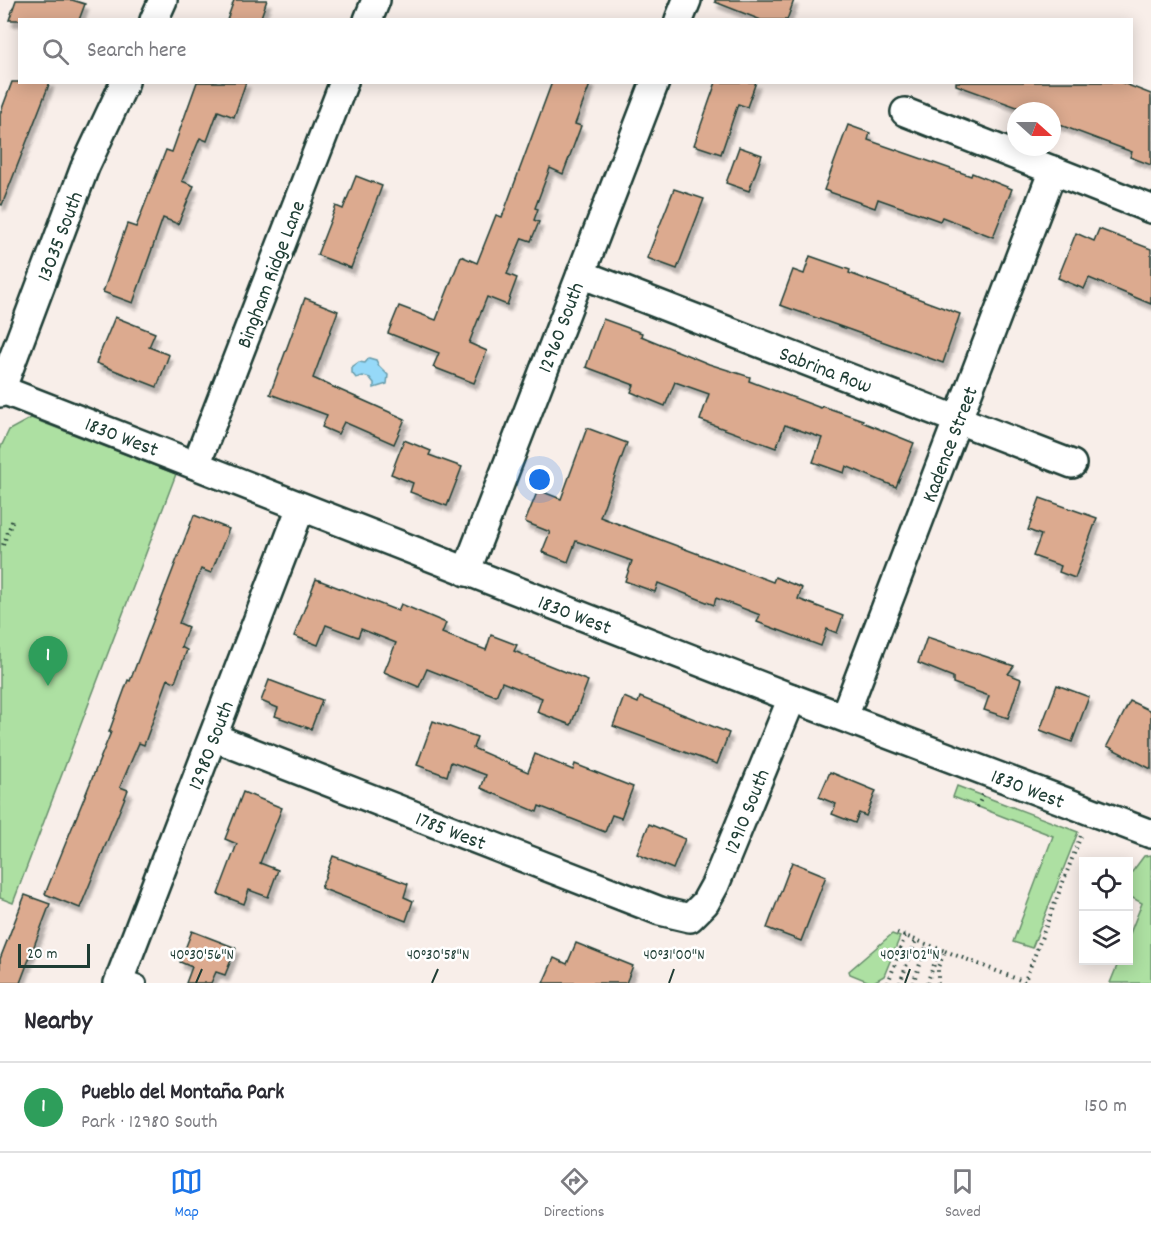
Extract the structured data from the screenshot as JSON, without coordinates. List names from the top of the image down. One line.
{"streets":{"street":["13035 South","Bingham Ridge Lane","12960 South","Sabrina Row","1830 West","Kadence Street","12980 South","12910 South","1785 West"]},"crossings":[["13035 South","1830 West"],["Bingham Ridge Lane","1830 West"],["12960 South","Sabrina Row"],["12960 South","1830 West"],["Sabrina Row","Kadence Street"],["1830 West","Kadence Street"],["1830 West","12980 South"],["1830 West","12910 South"],["12980 South","1785 West"],["12910 South","1785 West"]],"scale_bar":"20 m","north":"right","page":{"search":"Search here","pins":"1","scale":"20 m","heading":"Nearby","list":[{"mark":"1","name":"Pueblo del Montaña Park","note":"Park · 12980 South","value":"150 m"}],"nav":["Map","Directions","Saved"]},"coordinates":["40°30'56\"N","40°30'58\"N","40°31'00\"N","40°31'02\"N"]}
